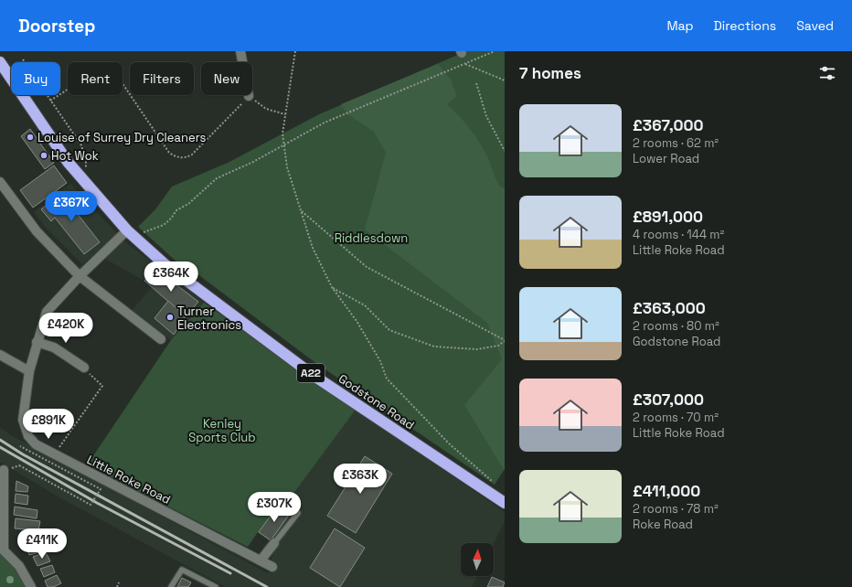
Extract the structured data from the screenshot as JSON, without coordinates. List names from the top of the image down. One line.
{"streets":{"highway":["A22","Godstone Road"],"street":["Little Roke Road"]},"crossings":[["Godstone Road","Little Roke Road"]],"parks":["Riddlesdown","Kenley Sports Club"],"places":["Louise of Surrey Dry Cleaners","Hot Wok","Turner Electronics"],"north":"top","page":{"header":"Doorstep","nav":["Map","Directions","Saved"],"heading":"7 homes","chip":["Buy","Rent","Filters","New"],"list":[{"name":"£367,000","note":"2 rooms · 62 m² · Lower Road"},{"name":"£891,000","note":"4 rooms · 144 m² · Little Roke Road"},{"name":"£363,000","note":"2 rooms · 80 m² · Godstone Road"},{"name":"£307,000","note":"2 rooms · 70 m² · Little Roke Road"},{"name":"£411,000","note":"2 rooms · 78 m² · Roke Road"}],"price":["£367K","£364K","£420K","£891K","£363K","£307K","£411K"]}}
